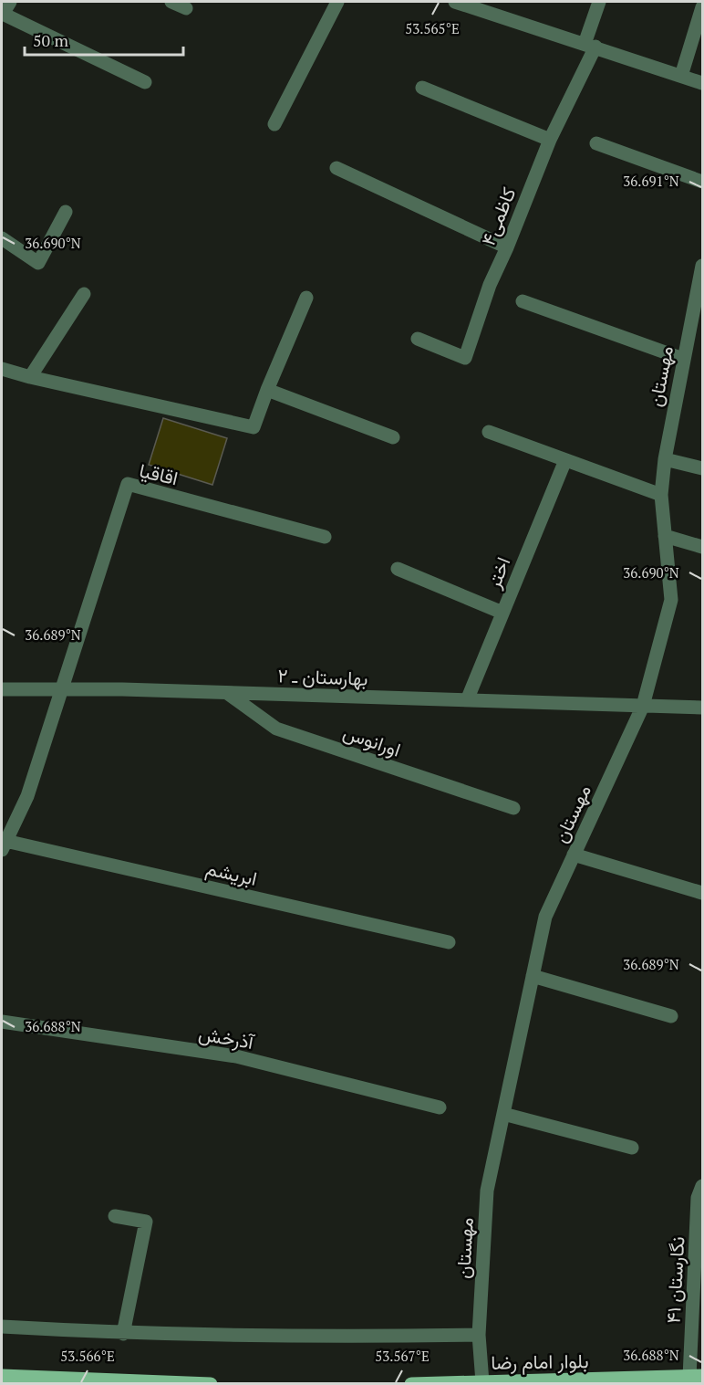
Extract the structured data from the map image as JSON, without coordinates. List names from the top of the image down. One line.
{"streets":{"main road":["بلوار امام رضا"],"street":["کاظمی۴","مهستان","اقاقیا","اختر","بهارستان ـ ۲","اورانوس","ابریشم","آذرخش","نگارستان ۴۱"]},"crossings":[["مهستان","بهارستان ـ ۲"],["مهستان","بلوار امام رضا"],["اقاقیا","بهارستان ـ ۲"],["اختر","بهارستان ـ ۲"],["بهارستان ـ ۲","اورانوس"],["نگارستان ۴۱","بلوار امام رضا"]],"scale_bar":"50 m","coordinates":["53.565°E","36.691°N","36.690°N","36.689°N","36.688°N","53.566°E","53.567°E"]}
